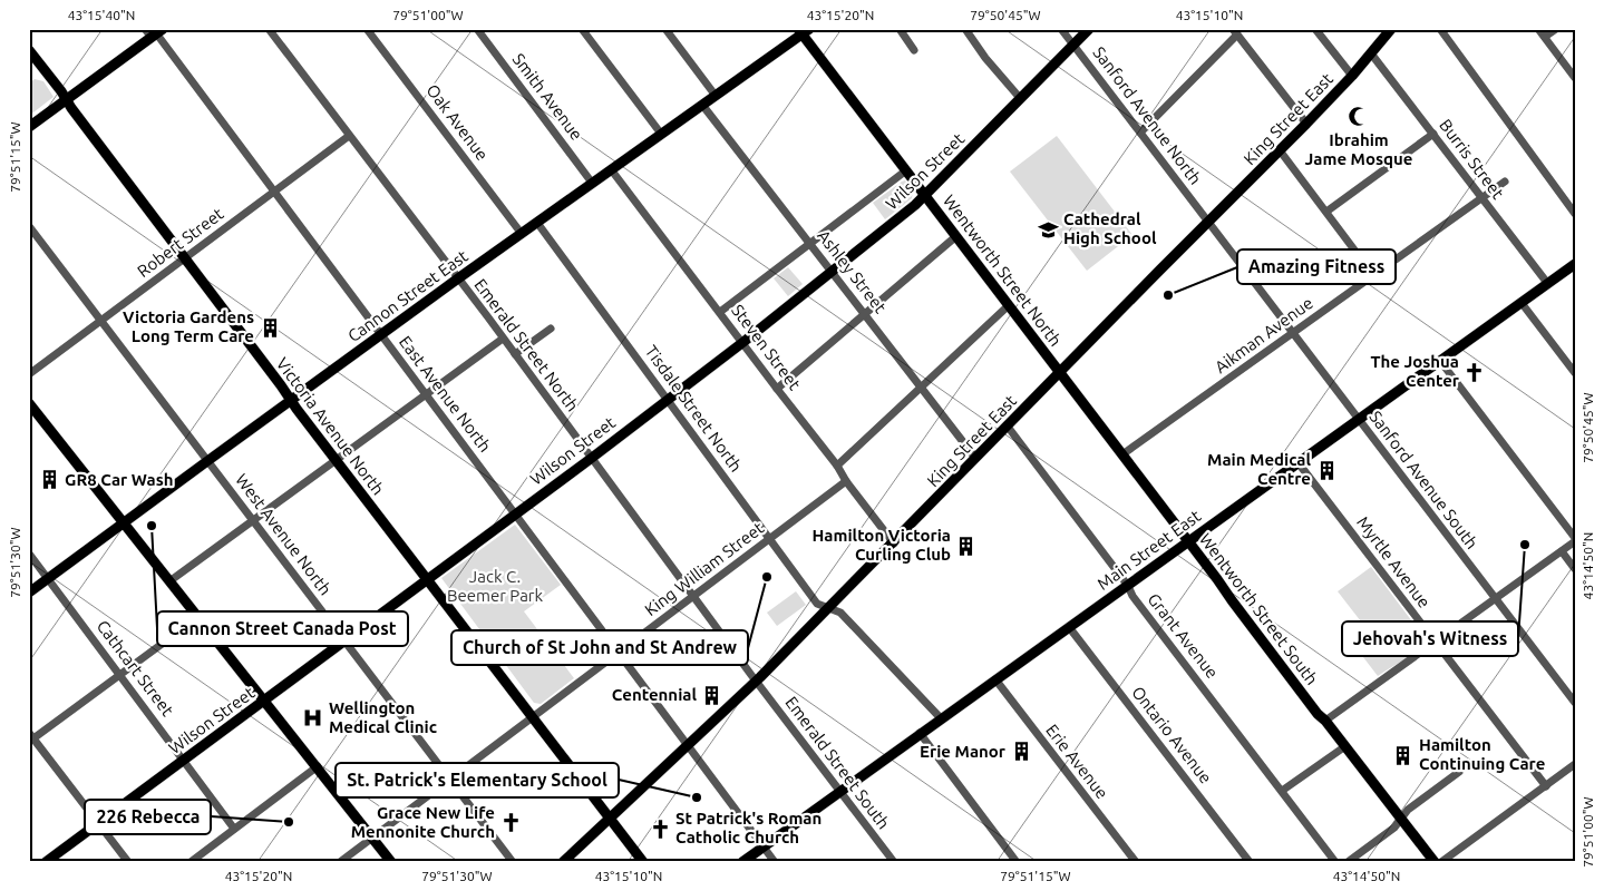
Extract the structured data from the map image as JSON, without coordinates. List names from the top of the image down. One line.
{"streets":{"main road":["King Street East","Wilson Street","Wentworth Street North","Cannon Street East","Victoria Avenue North","Main Street East","Wentworth Street South"],"street":["Smith Avenue","Sanford Avenue North","Oak Avenue","Burris Street","Robert Street","Ashley Street","Aikman Avenue","Emerald Street North","Steven Street","East Avenue North","Tisdale Street North","Sanford Avenue South","West Avenue North","Myrtle Avenue","King William Street","Grant Avenue","Cathcart Street","Ontario Avenue","Erie Avenue","Emerald Street South"]},"crossings":[["Smith Avenue","Cannon Street East"],["Sanford Avenue North","King Street East"],["Sanford Avenue North","Wilson Street"],["Sanford Avenue North","Sanford Avenue South"],["King Street East","Burris Street"],["King Street East","Wentworth Street North"],["King Street East","Ashley Street"],["King Street East","Emerald Street North"],["King Street East","Steven Street"],["King Street East","East Avenue North"],["King Street East","Tisdale Street North"],["King Street East","Victoria Avenue North"],["King Street East","Sanford Avenue South"],["King Street East","Wentworth Street South"],["King Street East","Grant Avenue"],["King Street East","Emerald Street South"],["Oak Avenue","Cannon Street East"],["Burris Street","Aikman Avenue"],["Burris Street","Main Street East"],["Wilson Street","Wentworth Street North"],["Wilson Street","Ashley Street"],["Wilson Street","Emerald Street North"],["Wilson Street","Steven Street"],["Wilson Street","East Avenue North"],["Wilson Street","Tisdale Street North"],["Wilson Street","Victoria Avenue North"],["Wilson Street","West Avenue North"],["Wilson Street","Cathcart Street"],["Robert Street","Emerald Street North"],["Robert Street","East Avenue North"],["Robert Street","Victoria Avenue North"],["Robert Street","West Avenue North"],["Wentworth Street North","Cannon Street East"],["Wentworth Street North","Wentworth Street South"],["Ashley Street","Cannon Street East"],["Cannon Street East","Emerald Street North"],["Cannon Street East","Steven Street"],["Cannon Street East","East Avenue North"],["Cannon Street East","Tisdale Street North"],["Cannon Street East","Victoria Avenue North"],["Cannon Street East","West Avenue North"],["Cannon Street East","Cathcart Street"],["Aikman Avenue","Sanford Avenue South"],["Aikman Avenue","Wentworth Street South"],["Emerald Street North","King William Street"],["Emerald Street North","Emerald Street South"],["Steven Street","King William Street"],["East Avenue North","Main Street East"],["East Avenue North","King William Street"],["Tisdale Street North","Main Street East"],["Tisdale Street North","King William Street"],["Victoria Avenue North","King William Street"],["Sanford Avenue South","Main Street East"],["West Avenue North","King William Street"],["Main Street East","Myrtle Avenue"],["Main Street East","Wentworth Street South"],["Main Street East","Grant Avenue"],["Main Street East","Ontario Avenue"],["Main Street East","Erie Avenue"],["Main Street East","Emerald Street South"]],"parks":["Jack C. Beemer Park"],"places":{"mosque":["Ibrahim Jame Mosque"],"school or university":["Cathedral High School"],"other":["Amazing Fitness","Cannon Street Canada Post","Jehovah's Witness","Church of St John and St Andrew","St. Patrick's Elementary School","226 Rebecca"],"building":["Victoria Gardens Long Term Care","Main Medical Centre","GR8 Car Wash","Hamilton Victoria Curling Club","Centennial","Erie Manor","Hamilton Continuing Care"],"church":["The Joshua Center","Grace New Life Mennonite Church","St Patrick's Roman Catholic Church"],"hospital":["Wellington Medical Clinic"]},"coordinates":["43°15'40\"N","79°51'00\"W","43°15'20\"N","79°50'45\"W","43°15'10\"N","79°51'15\"W","79°51'30\"W","43°14'50\"N"]}
